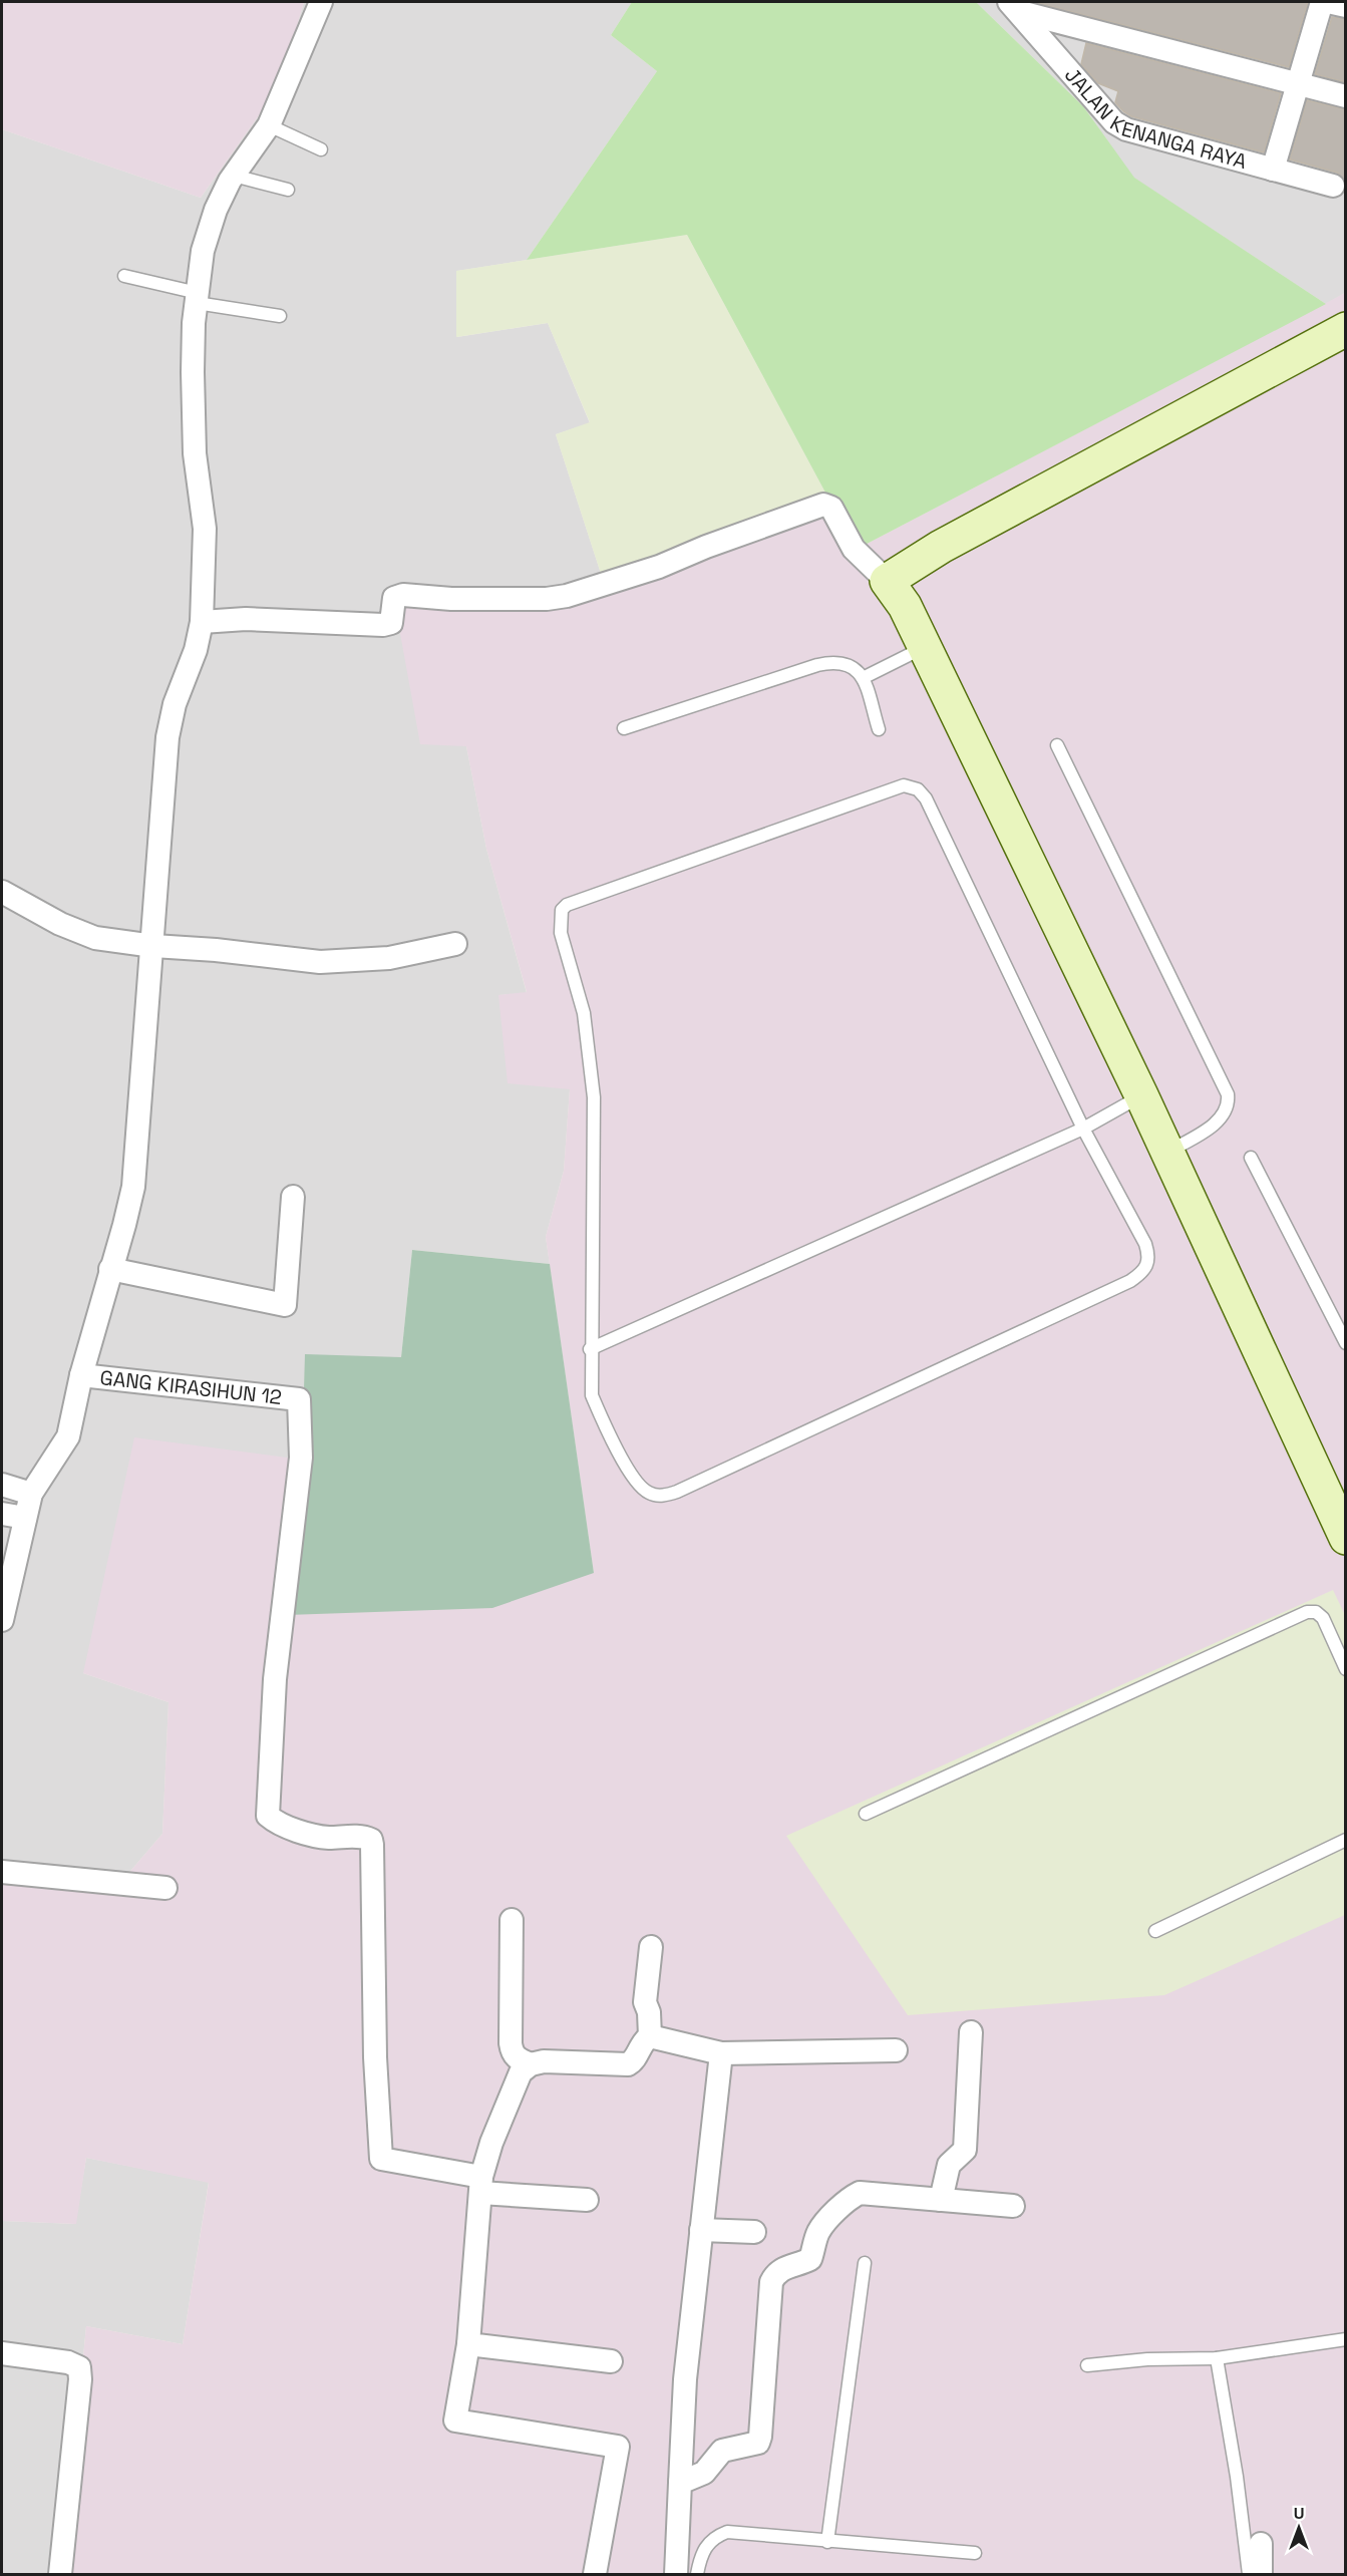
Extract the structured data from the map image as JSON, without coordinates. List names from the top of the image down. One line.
{"streets":{"street":["JALAN KENANGA RAYA","GANG KIRASIHUN 12"]},"north":"top"}
